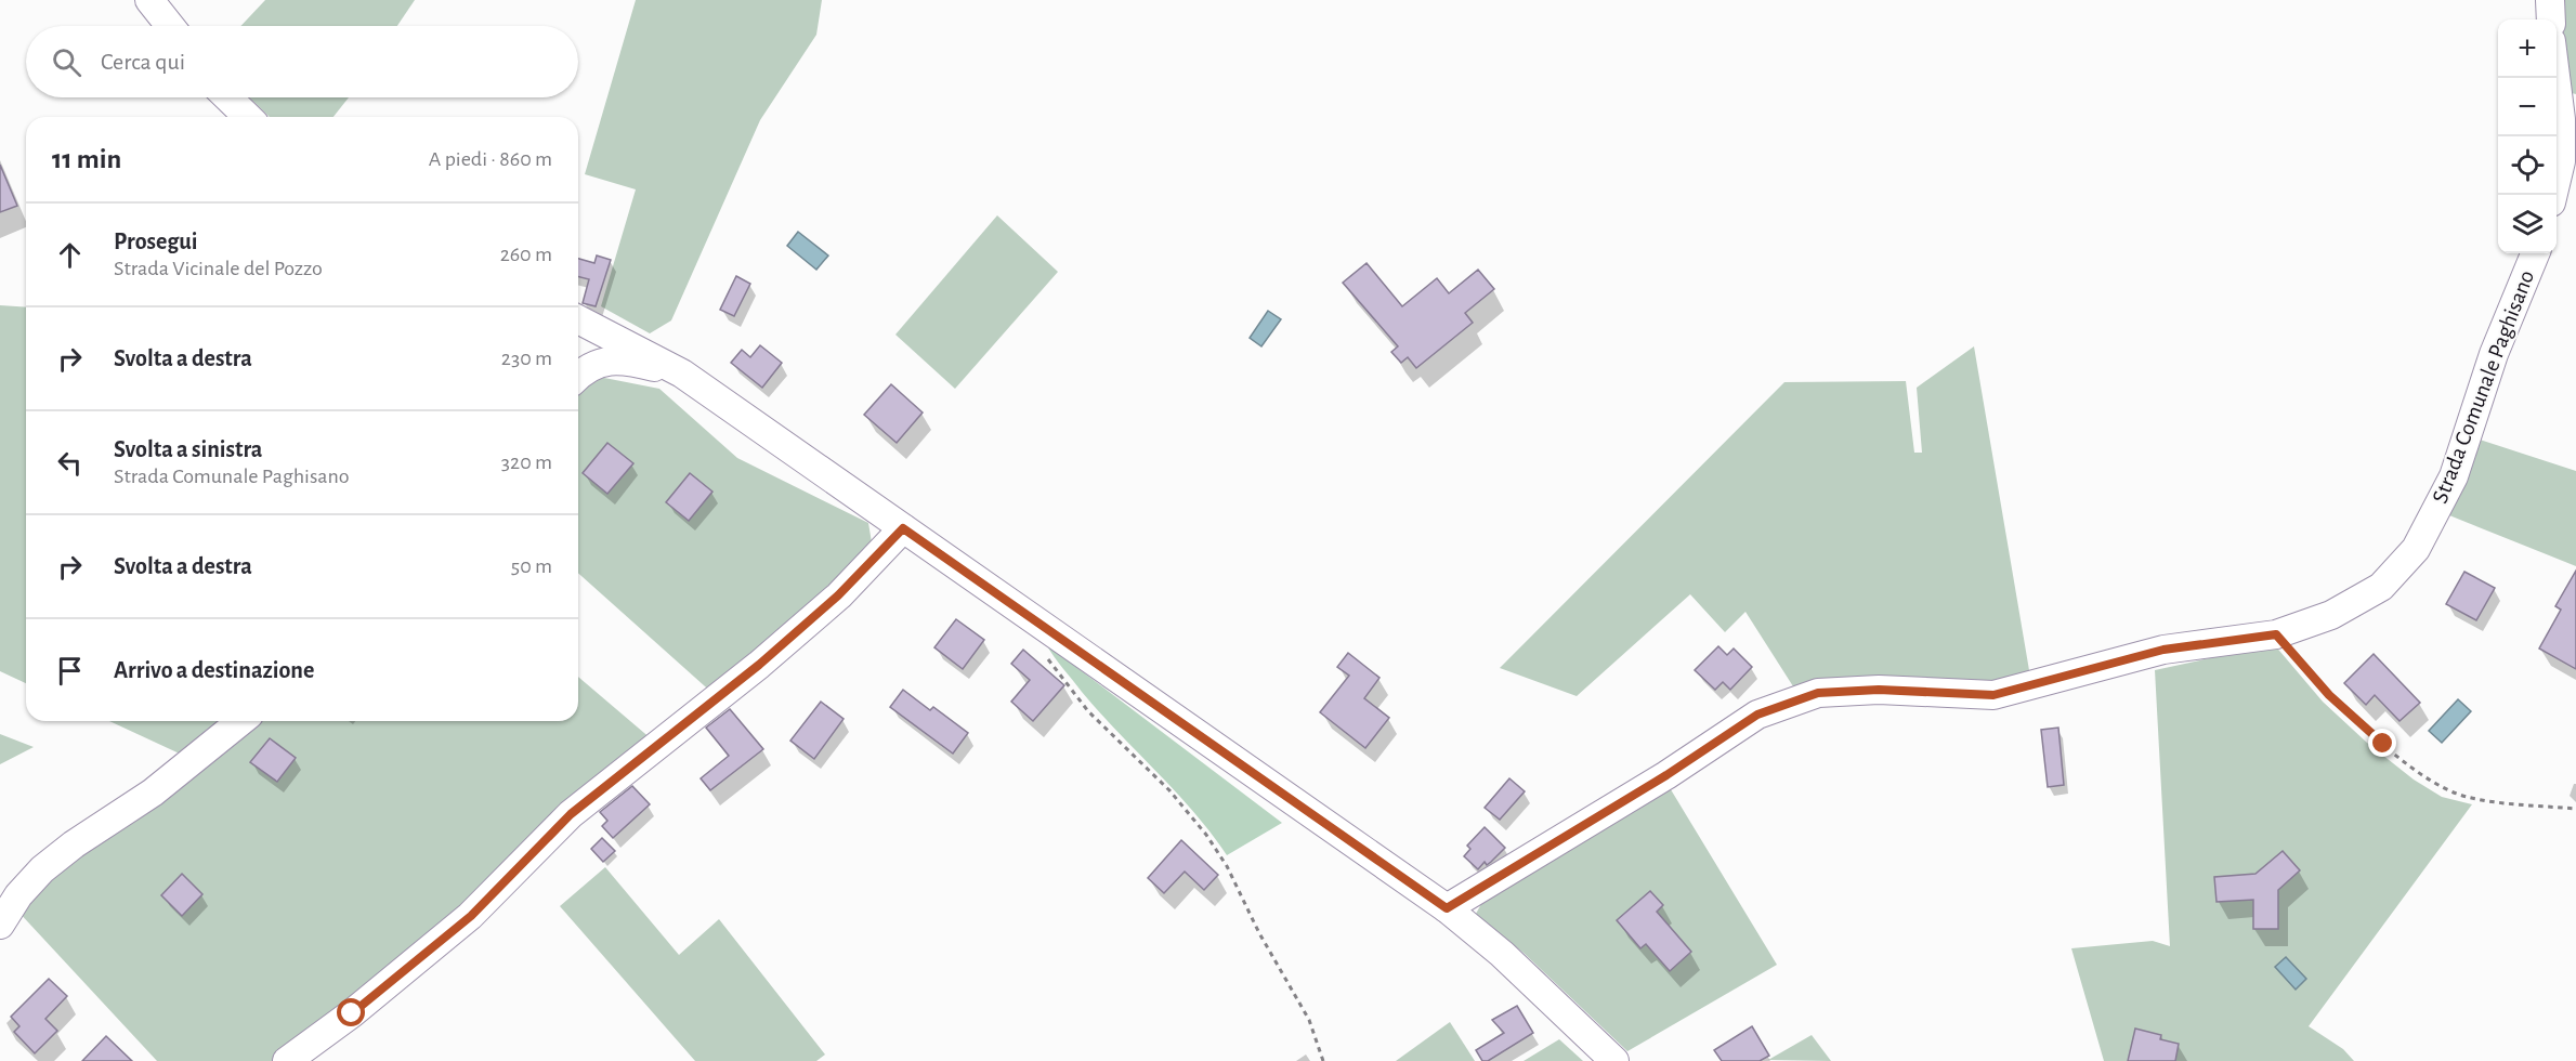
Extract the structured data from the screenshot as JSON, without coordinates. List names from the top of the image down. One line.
{"streets":{"street":["Strada Comunale Paghisano"]},"page":{"map_buttons":["+","−"],"search":"Cerca qui","heading":["11 min","A piedi · 860 m"],"list":[["Prosegui","Strada Vicinale del Pozzo","260 m"],["Svolta a destra","230 m"],["Svolta a sinistra","Strada Comunale Paghisano","320 m"],["Svolta a destra","50 m"],"Arrivo a destinazione"]}}
